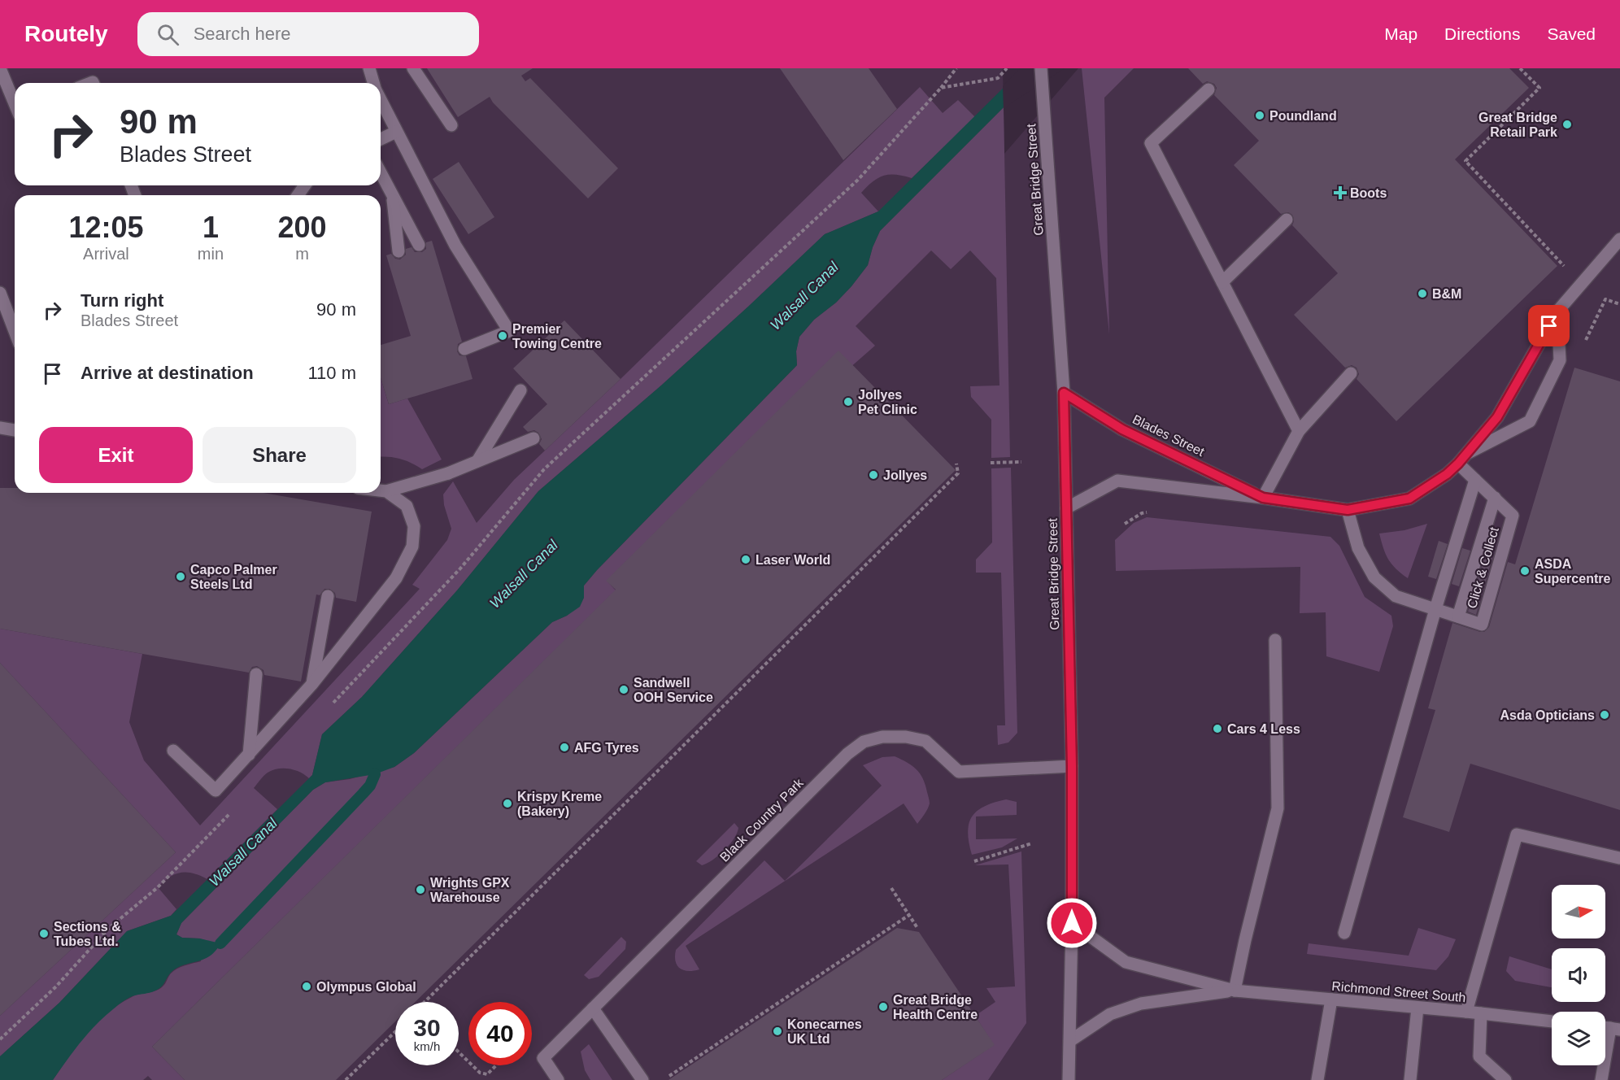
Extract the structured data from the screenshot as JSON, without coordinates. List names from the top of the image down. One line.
{"streets":{"street":["Great Bridge Street","Blades Street","Click & Collect","Black Country Park","Richmond Street South"]},"crossings":[["Great Bridge Street","Blades Street"],["Great Bridge Street","Black Country Park"],["Great Bridge Street","Richmond Street South"],["Blades Street","Click & Collect"]],"water":["Walsall Canal"],"places":{"other":["Poundland","Great Bridge Retail Park","B&M","Premier Towing Centre","Jollyes Pet Clinic","Jollyes","Laser World","ASDA Supercentre","Capco Palmer Steels Ltd","Sandwell OOH Service","Asda Opticians","Cars 4 Less","AFG Tyres","Krispy Kreme (Bakery)","Wrights GPX Warehouse","Sections & Tubes Ltd.","Olympus Global","Great Bridge Health Centre","Konecarnes UK Ltd"],"health":["Boots"]},"north":"right","page":{"header":"Routely","search":"Search here","nav":["Map","Directions","Saved"],"turn":["90 m","Blades Street"],"eta":["12:05","Arrival","1","min","200","m"],"list":[{"name":"Turn right","note":"Blades Street","value":"90 m"},{"name":"Arrive at destination","value":"110 m"}],"buttons":["Exit","Share"],"speed":"30 km/h","limit":"40"}}
